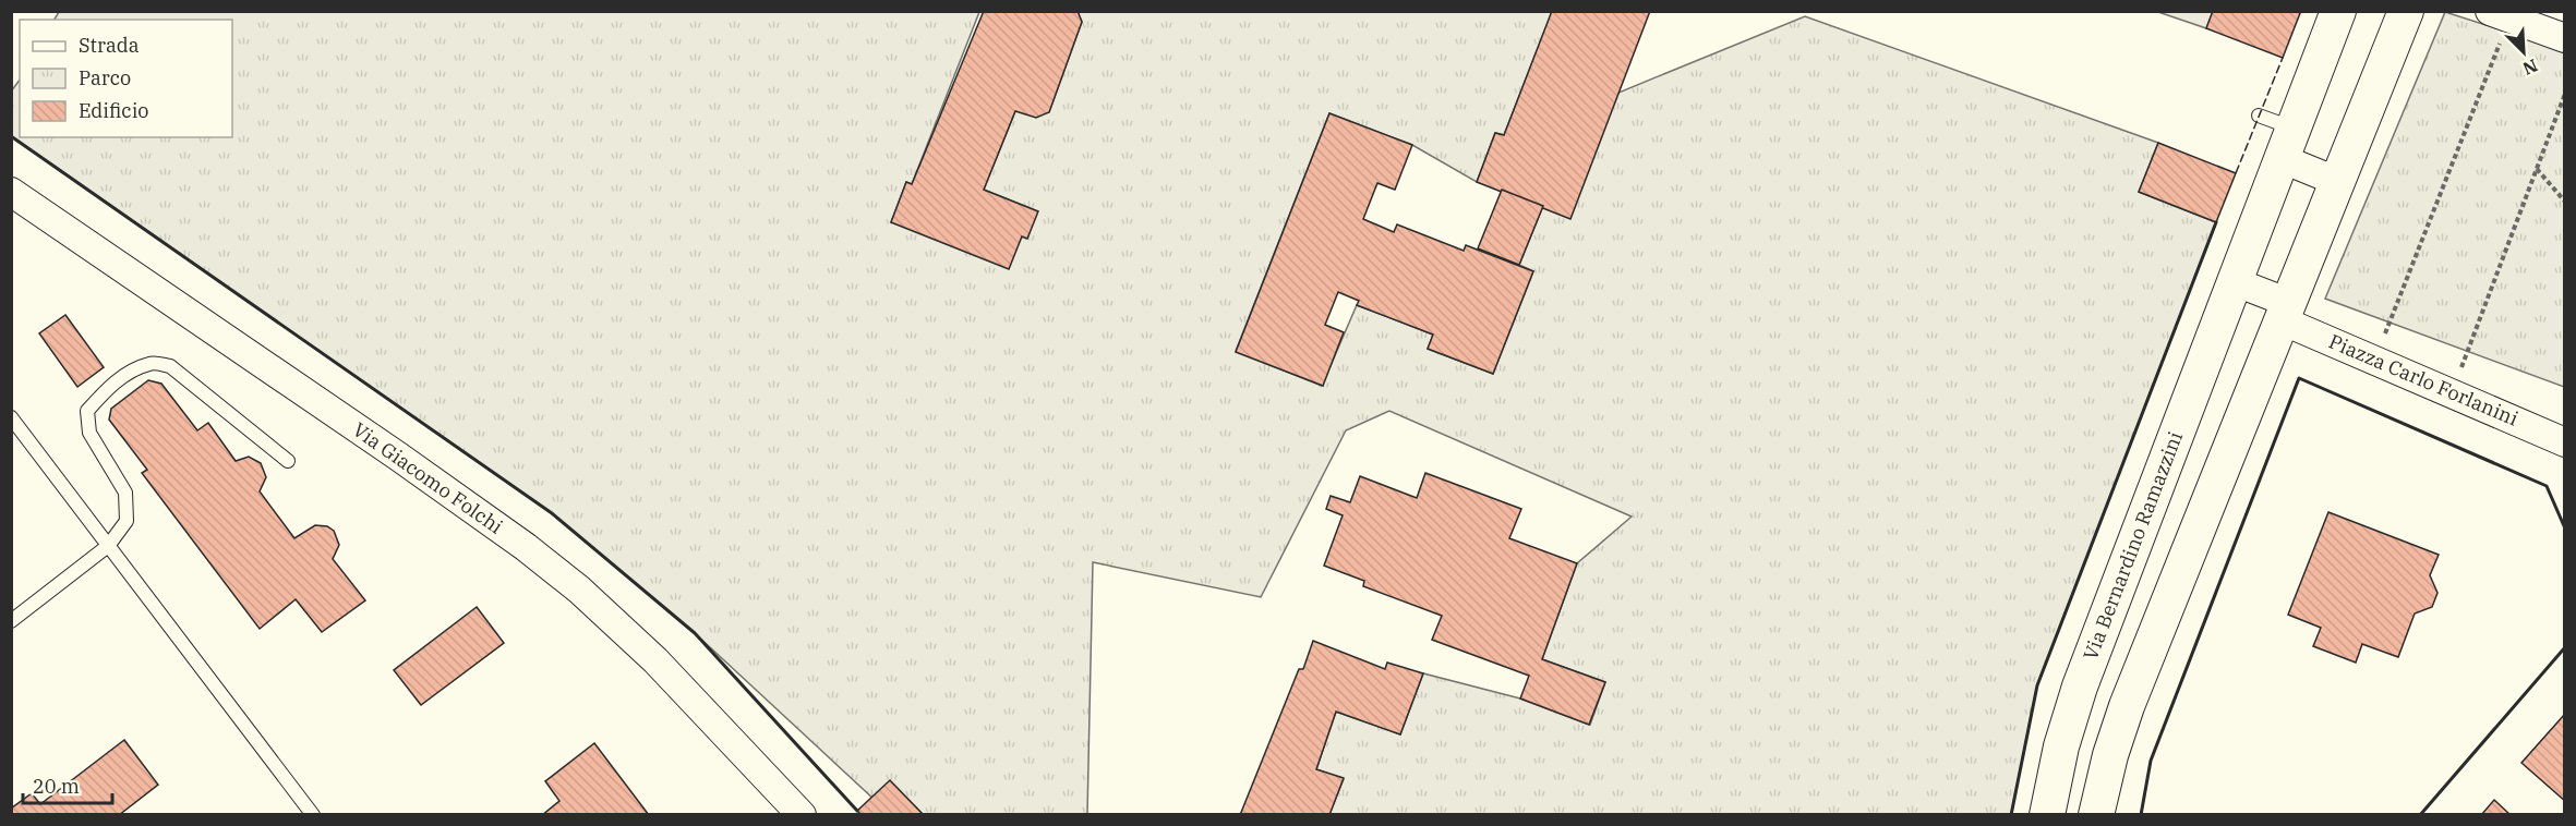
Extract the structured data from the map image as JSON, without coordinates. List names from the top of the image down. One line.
{"streets":{"street":["Piazza Carlo Forlanini","Via Giacomo Folchi","Via Bernardino Ramazzini"]},"legend":["Strada","Parco","Edificio"],"scale_bar":"20 m","north":"bottom right"}
